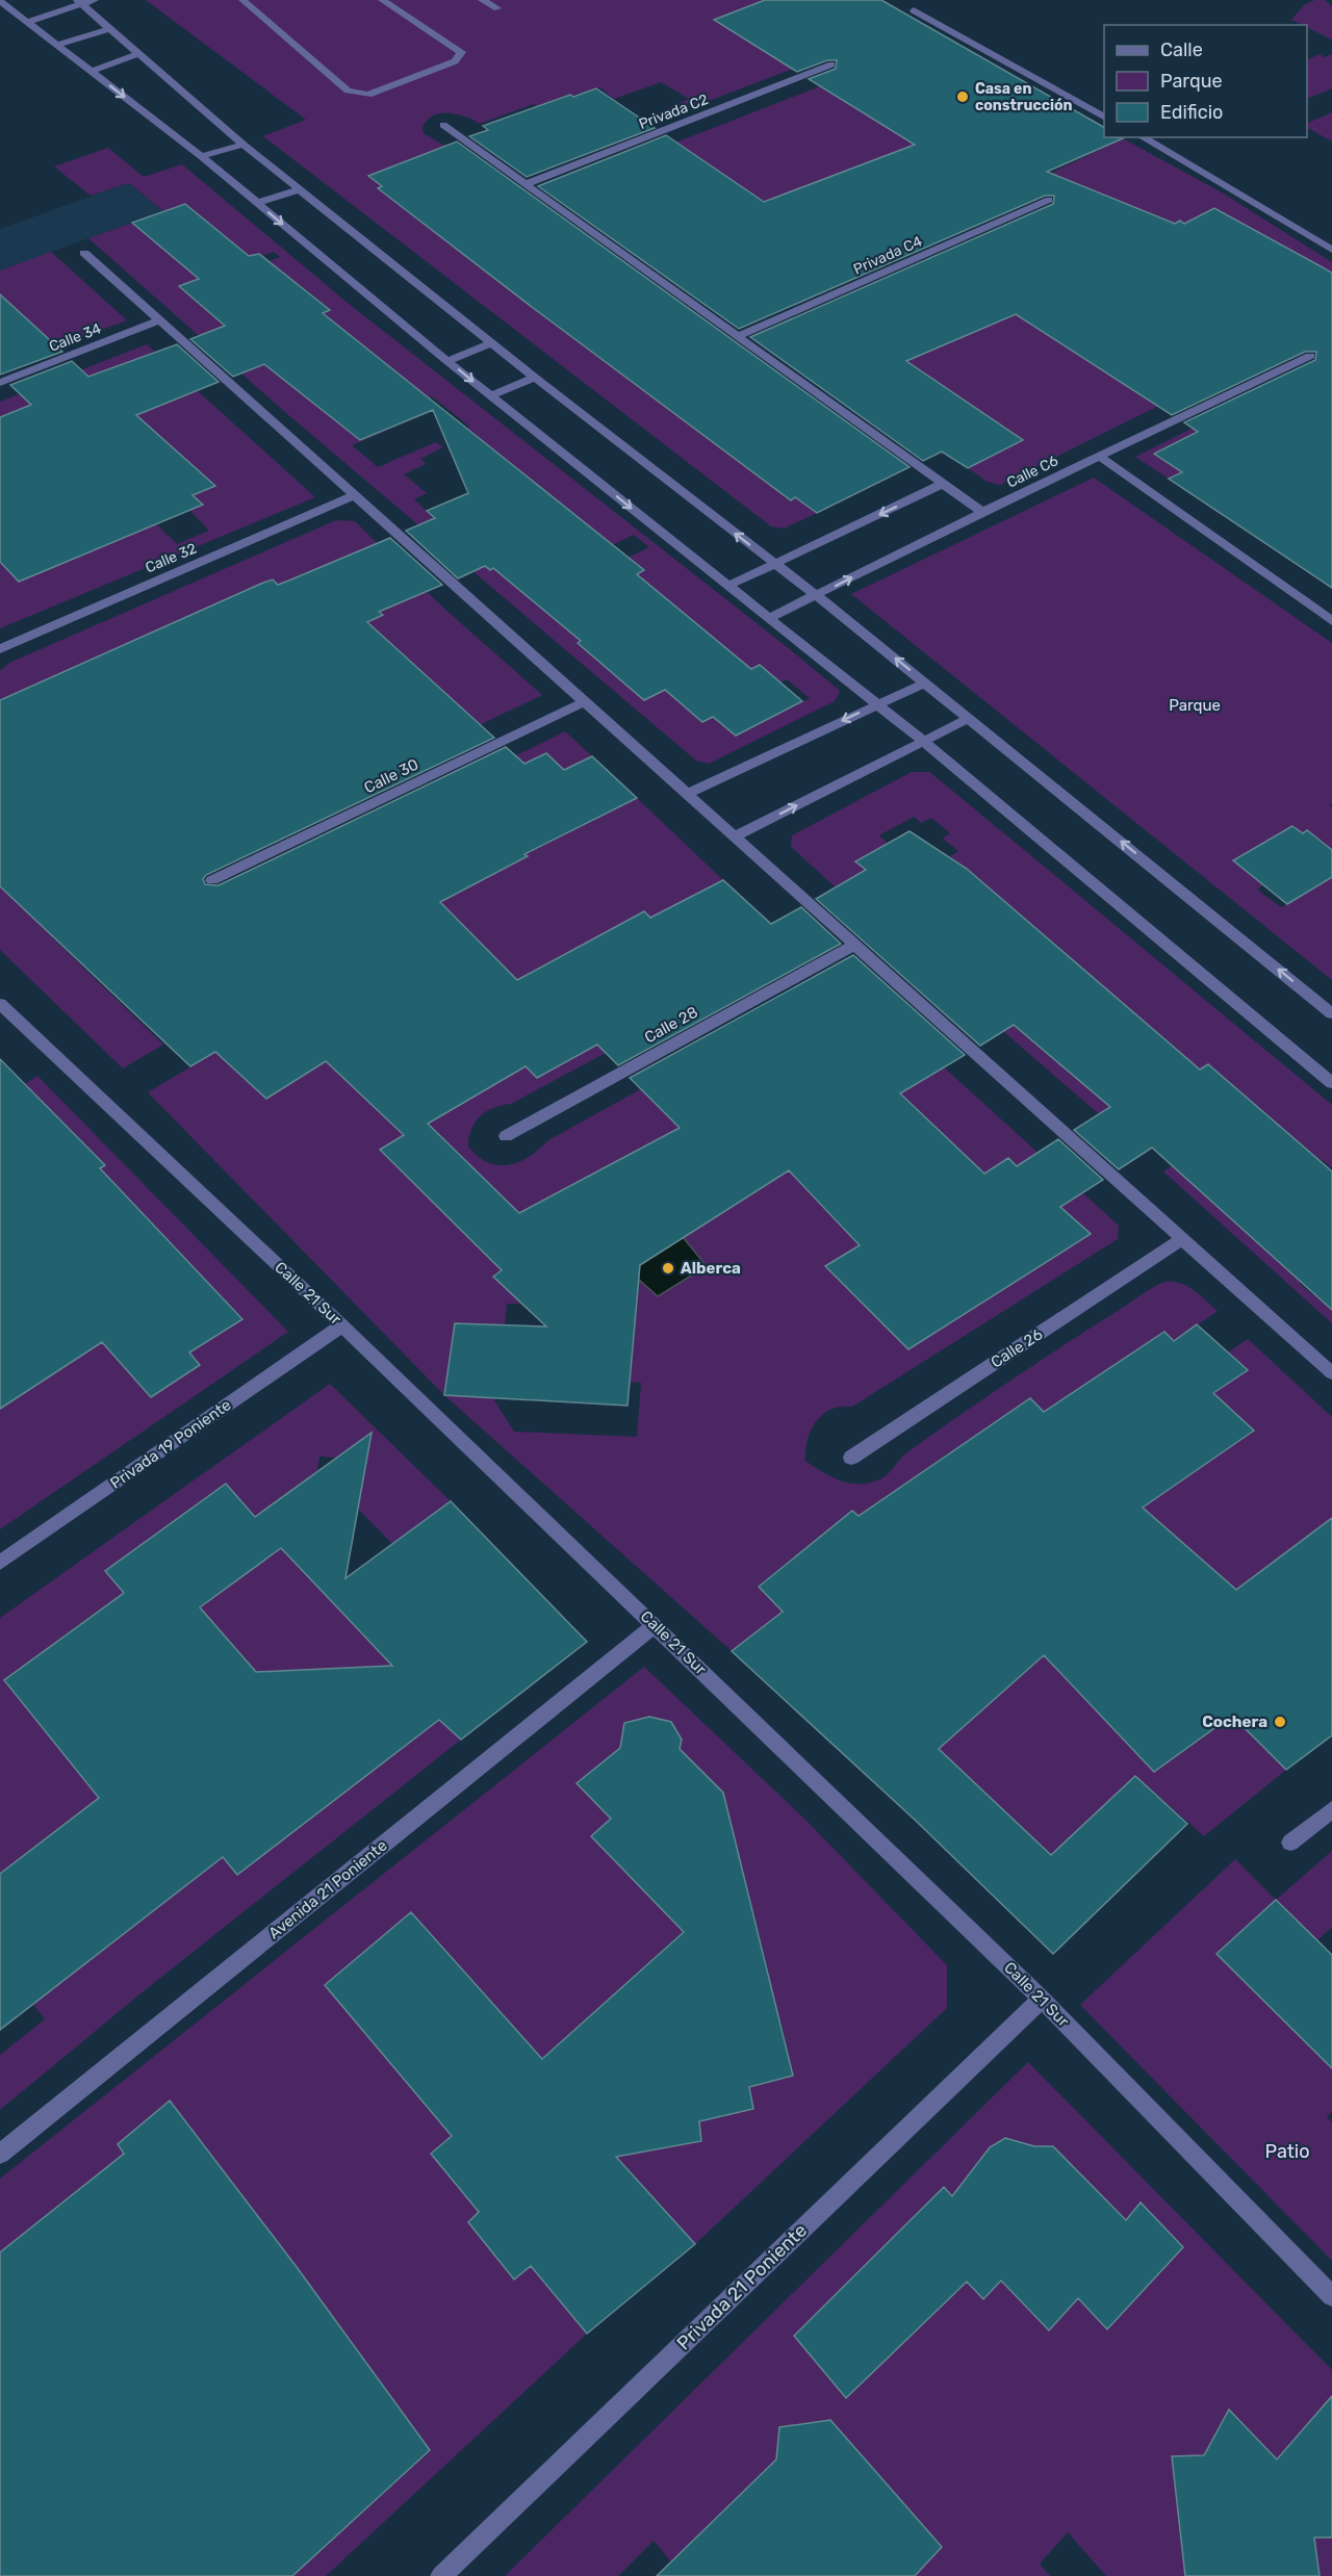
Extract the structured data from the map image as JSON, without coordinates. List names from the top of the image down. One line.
{"streets":{"street":["Privada C2","Privada C4","Calle 34","Calle C6","Calle 32","Calle 30","Calle 28","Calle 21 Sur","Calle 26","Privada 19 Poniente","Avenida 21 Poniente","Privada 21 Poniente"]},"crossings":[["Calle 21 Sur","Privada 19 Poniente"],["Calle 21 Sur","Avenida 21 Poniente"],["Calle 21 Sur","Privada 21 Poniente"]],"parks":["Parque","Patio"],"places":["Casa en construcción","Alberca","Cochera"],"legend":["Calle","Parque","Edificio"]}
